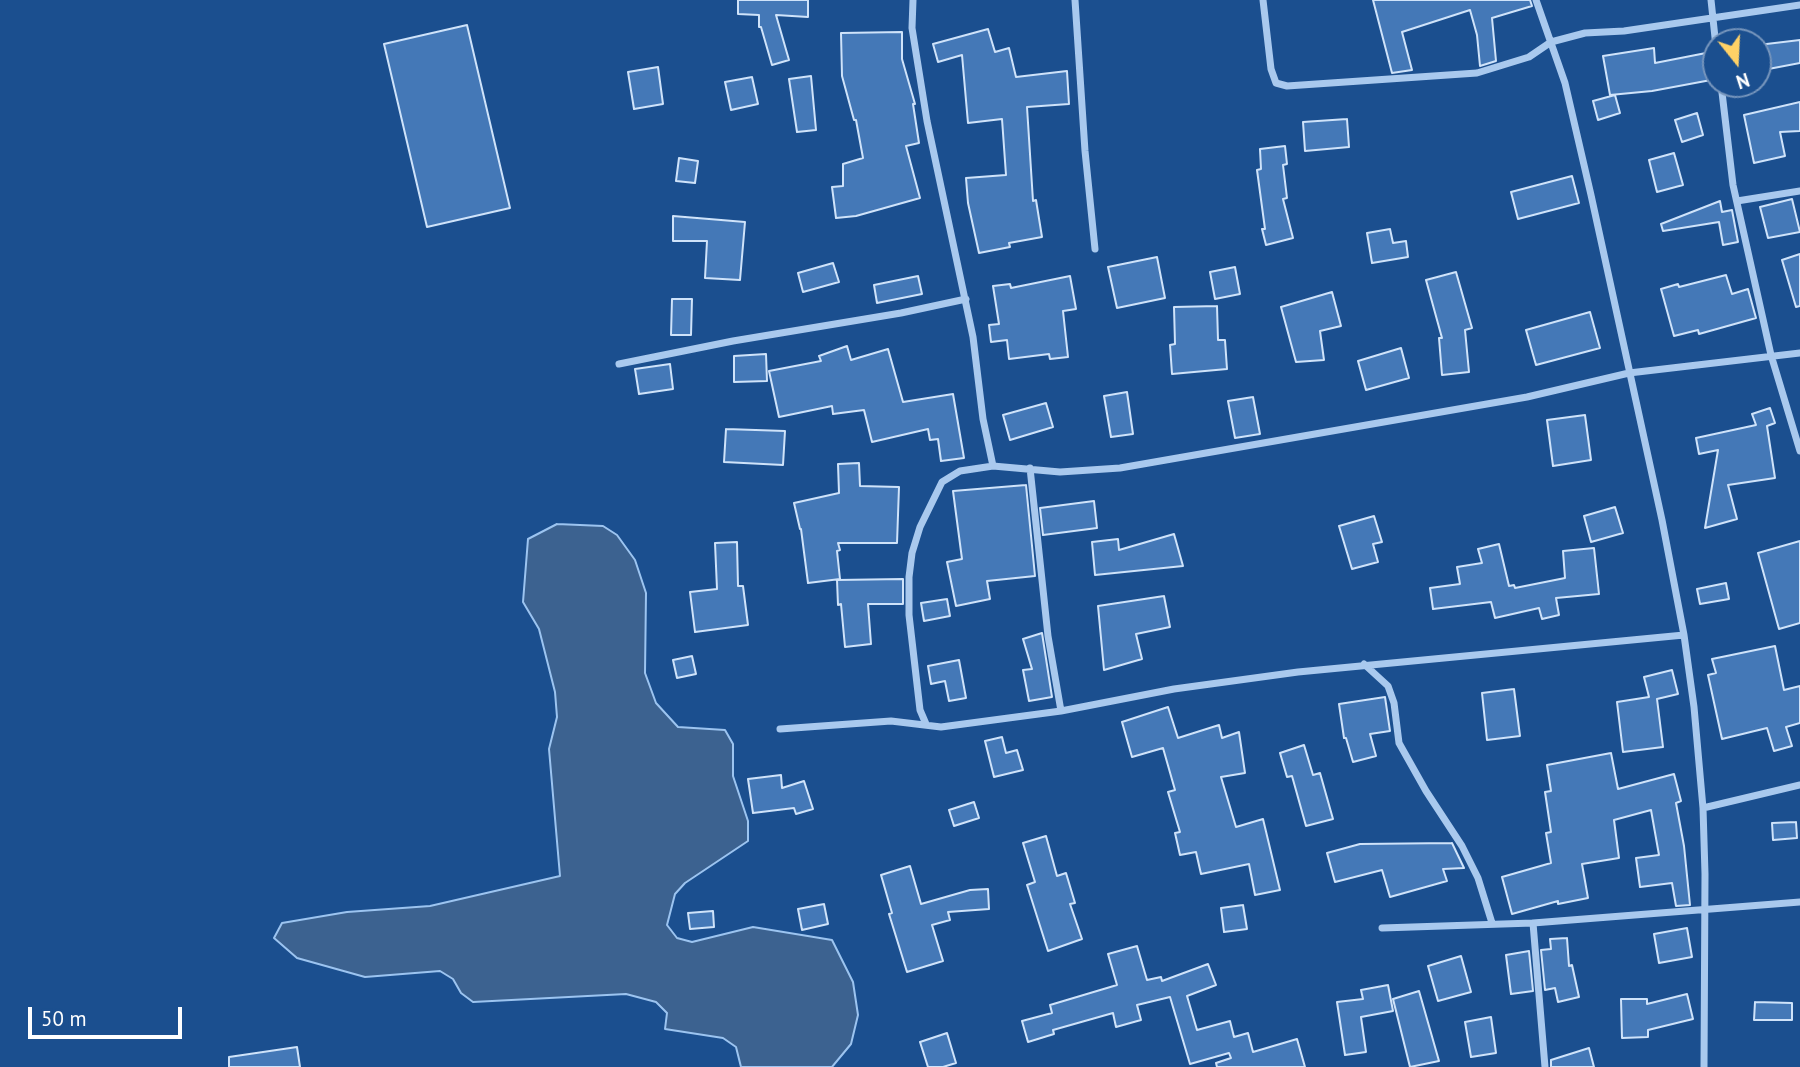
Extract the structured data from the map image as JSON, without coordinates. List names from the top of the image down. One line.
{"scale_bar":"50 m","north":"bottom"}
